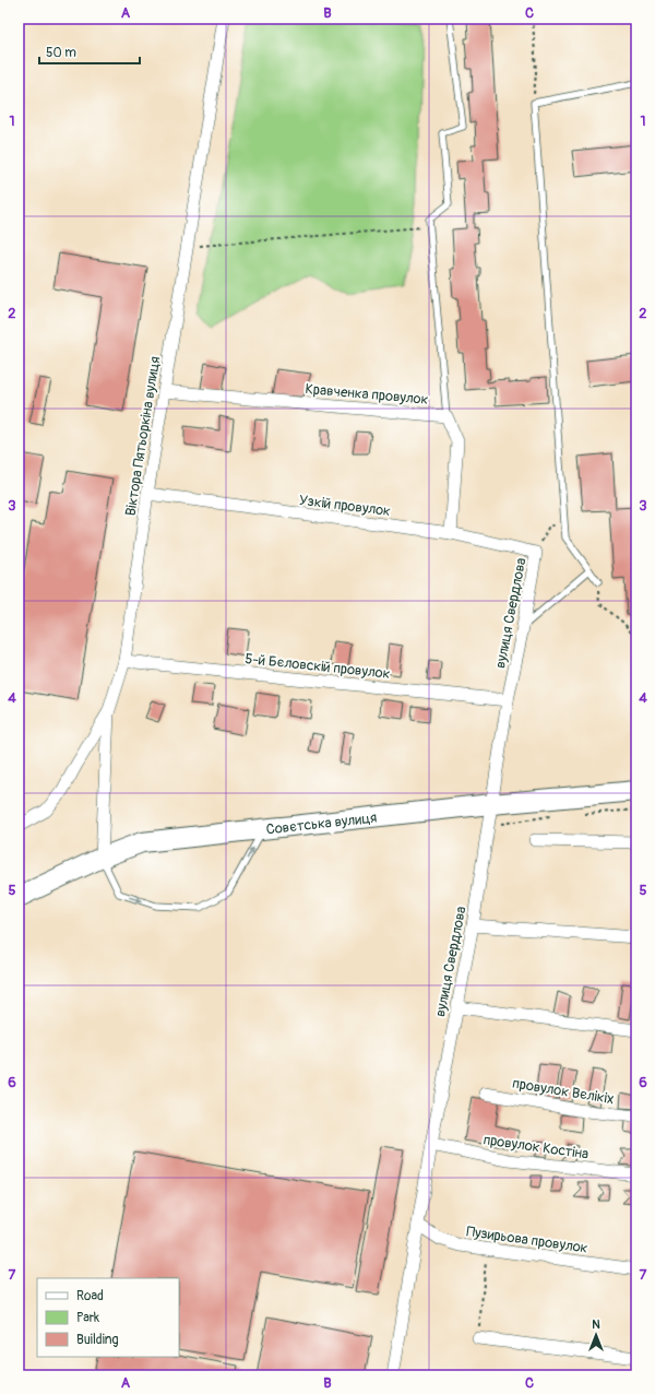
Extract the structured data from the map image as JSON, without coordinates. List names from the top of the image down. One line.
{"streets":{"main road":["Совєтська вулиця"],"street":["Кравченка провулок","Віктора Пятьоркіна вулиця","Узкій провулок","вулиця Свердлова","5-й Бєловскій провулок","провулок Вєлікіх","провулок Костіна","Пузирьова провулок"]},"crossings":[["Кравченка провулок","Віктора Пятьоркіна вулиця"],["Кравченка провулок","Узкій провулок"],["Віктора Пятьоркіна вулиця","Узкій провулок"],["Віктора Пятьоркіна вулиця","5-й Бєловскій провулок"],["Віктора Пятьоркіна вулиця","Совєтська вулиця"],["Узкій провулок","вулиця Свердлова"],["вулиця Свердлова","5-й Бєловскій провулок"],["вулиця Свердлова","Совєтська вулиця"],["вулиця Свердлова","провулок Костіна"],["вулиця Свердлова","Пузирьова провулок"]],"legend":["Road","Park","Building"],"scale_bar":"50 m","north":"top","grid":{"columns":["A","B","C"],"rows":["1","2","3","4","5","6","7"]}}
